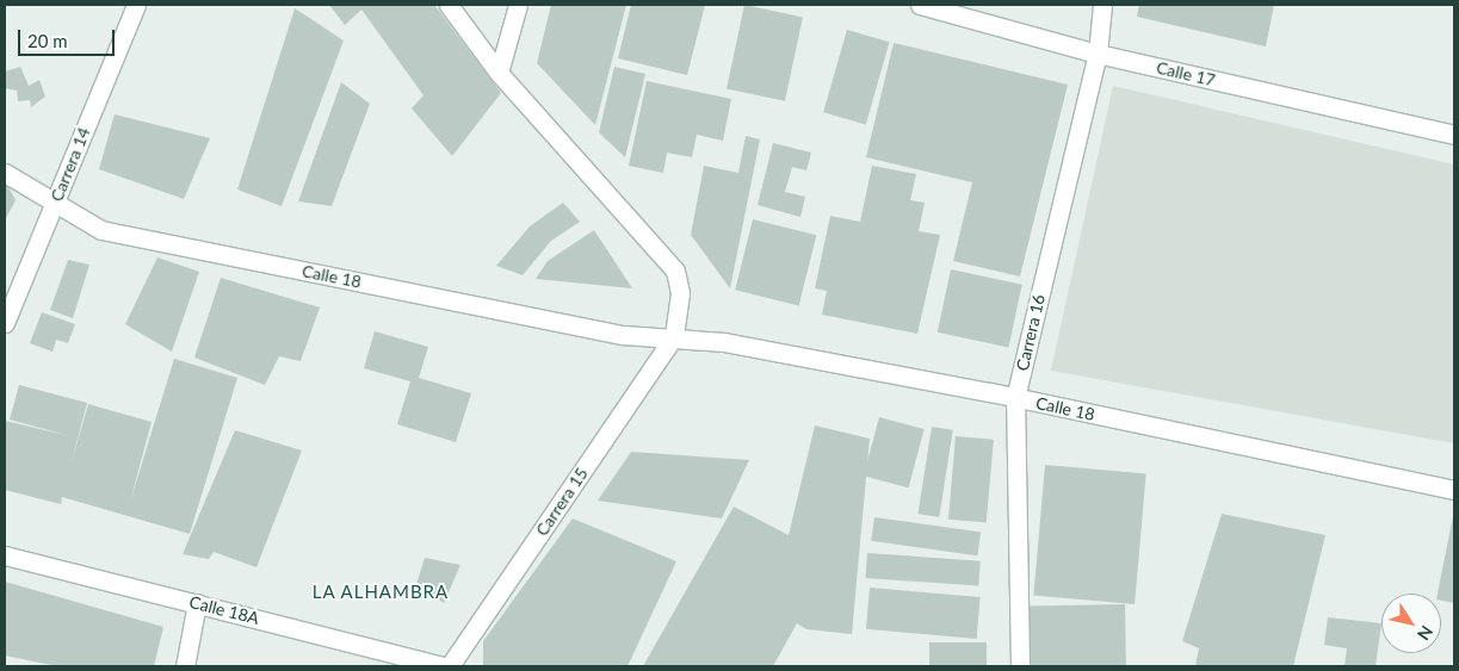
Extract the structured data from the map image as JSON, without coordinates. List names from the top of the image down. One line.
{"streets":{"street":["Calle 17","Carrera 14","Calle 18","Carrera 16","Carrera 15","Calle 18A"]},"crossings":[["Calle 17","Carrera 16"],["Carrera 14","Calle 18"],["Calle 18","Carrera 16"],["Calle 18","Carrera 15"]],"districts":["LA ALHAMBRA"],"scale_bar":"20 m","north":"bottom right"}
